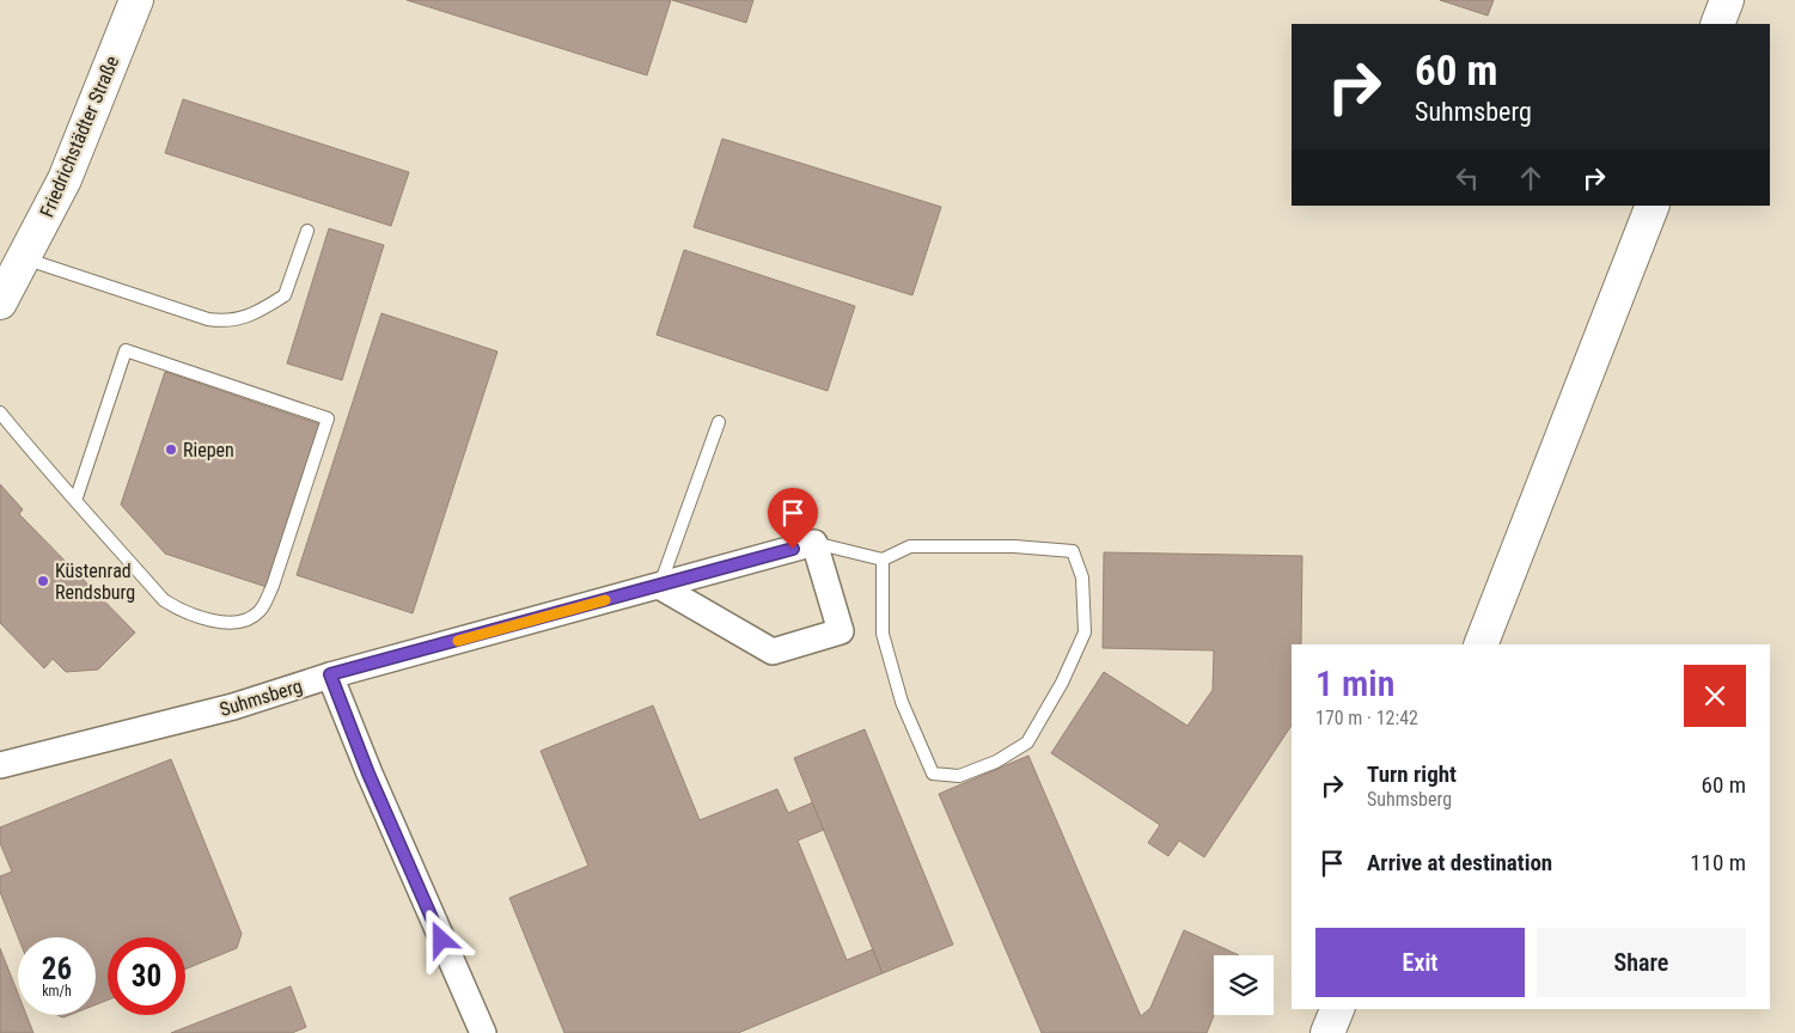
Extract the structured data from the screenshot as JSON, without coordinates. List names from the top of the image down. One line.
{"streets":{"main road":["Friedrichstädter Straße"],"street":["Suhmsberg"]},"places":["Riepen","Küstenrad Rendsburg"],"page":{"turn":["60 m","Suhmsberg"],"heading":["1 min","170 m · 12:42"],"list":[{"name":"Turn right","note":"Suhmsberg","value":"60 m"},{"name":"Arrive at destination","value":"110 m"}],"buttons":["Exit","Share"],"speed":"26 km/h","limit":"30"}}
